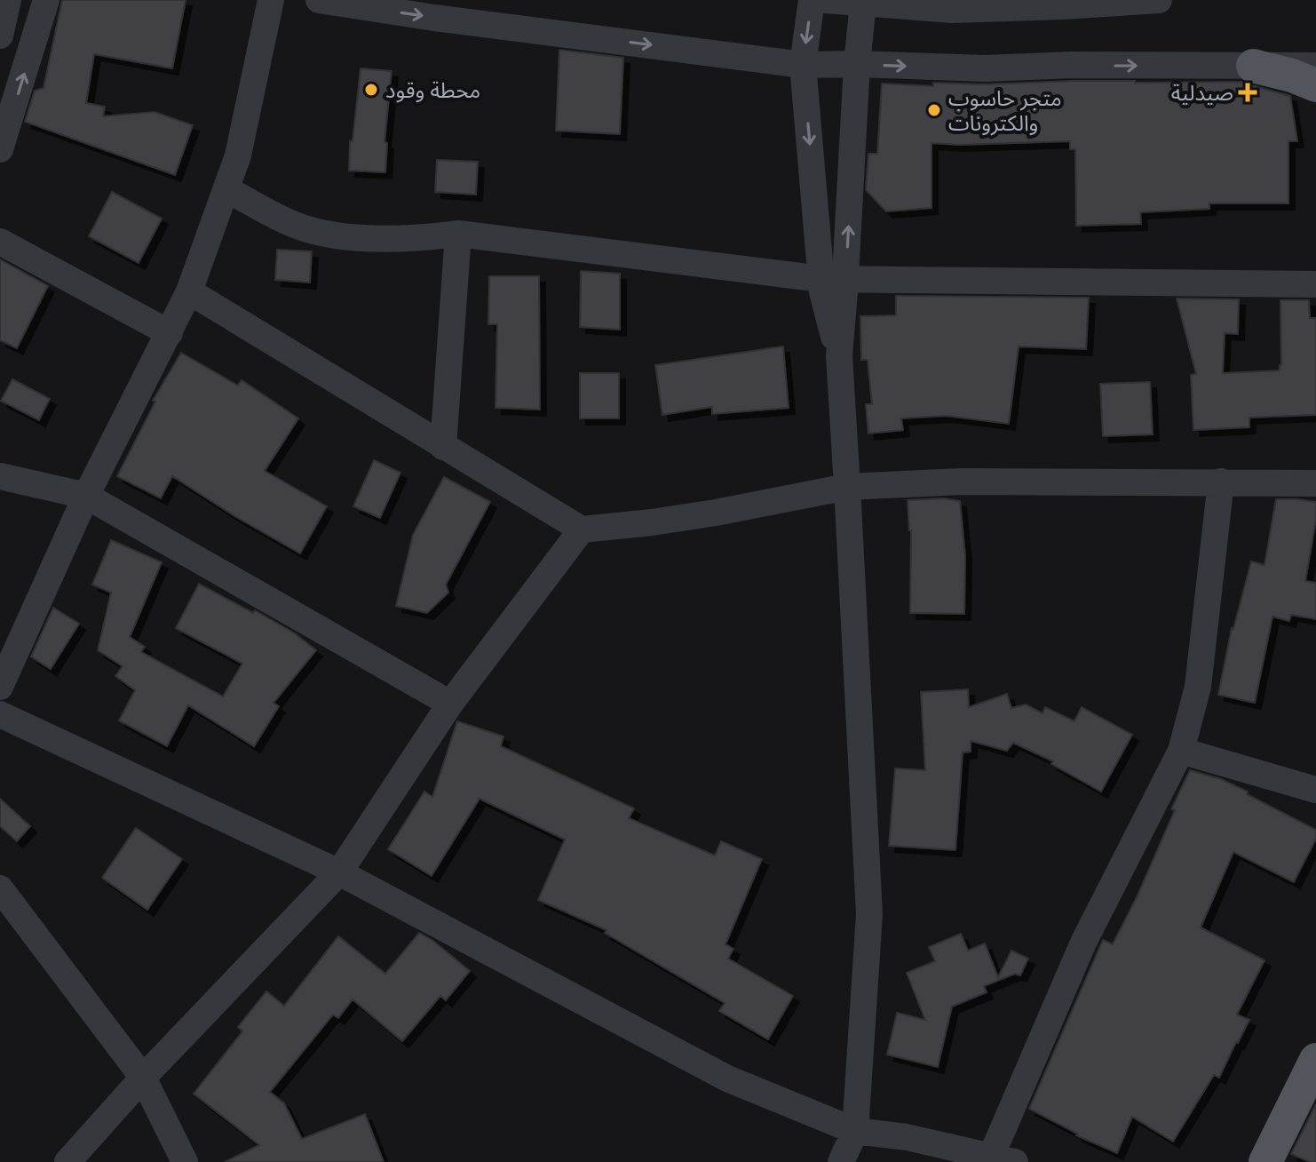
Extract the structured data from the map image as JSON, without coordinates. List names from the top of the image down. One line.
{"places":{"other":["محطة وقود","متجر حاسوب والكترونات"],"health":["صيدلية"]}}
